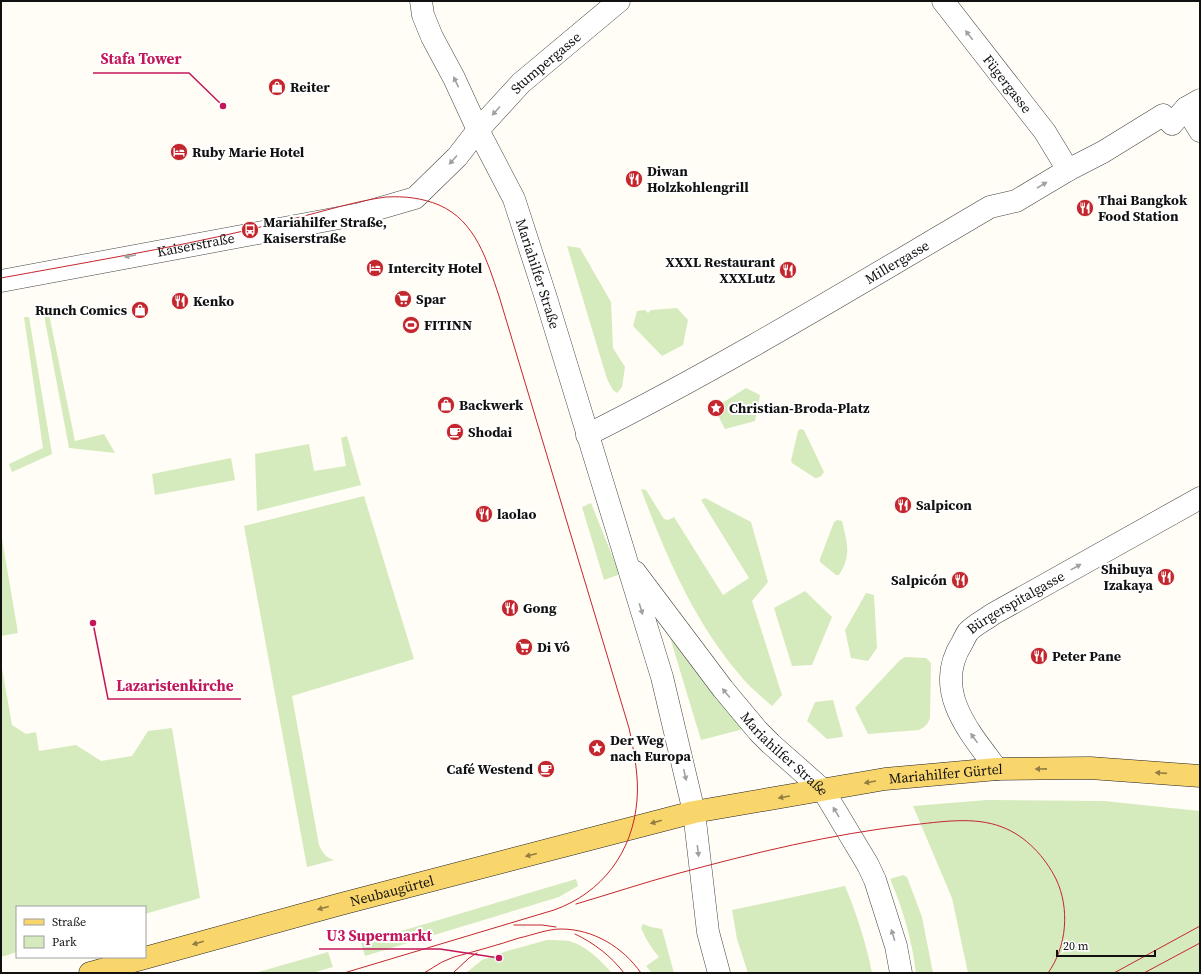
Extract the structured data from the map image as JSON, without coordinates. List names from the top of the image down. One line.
{"streets":{"main road":["Mariahilfer Gürtel","Neubaugürtel"],"street":["Stumpergasse","Fügergasse","Kaiserstraße","Millergasse","Mariahilfer Straße","Bürgerspitalgasse"]},"crossings":[["Stumpergasse","Kaiserstraße"],["Stumpergasse","Mariahilfer Straße"],["Fügergasse","Millergasse"],["Kaiserstraße","Mariahilfer Straße"],["Millergasse","Mariahilfer Straße"],["Mariahilfer Straße","Mariahilfer Gürtel"],["Mariahilfer Straße","Neubaugürtel"],["Bürgerspitalgasse","Mariahilfer Gürtel"],["Mariahilfer Gürtel","Neubaugürtel"]],"one_way":["Stumpergasse","Fügergasse","Kaiserstraße","Millergasse","Bürgerspitalgasse","Mariahilfer Gürtel","Neubaugürtel"],"places":{"shop":["Reiter","Runch Comics","Backwerk"],"other":["Stafa Tower","Lazaristenkirche","U3 Supermarkt"],"hotel":["Ruby Marie Hotel","Intercity Hotel"],"restaurant":["Diwan Holzkohlengrill","Thai Bangkok Food Station","XXXL Restaurant XXXLutz","Kenko","Salpicon","laolao","Shibuya Izakaya","Salpicón","Gong","Peter Pane"],"bus stop":["Mariahilfer Straße, Kaiserstraße"],"supermarket":["Spar","Di Vô"],"sports":["FITINN"],"place":["Christian-Broda-Platz","Der Weg nach Europa"],"cafe":["Shodai","Café Westend"]},"legend":["Straße","Park"],"scale_bar":"20 m"}
